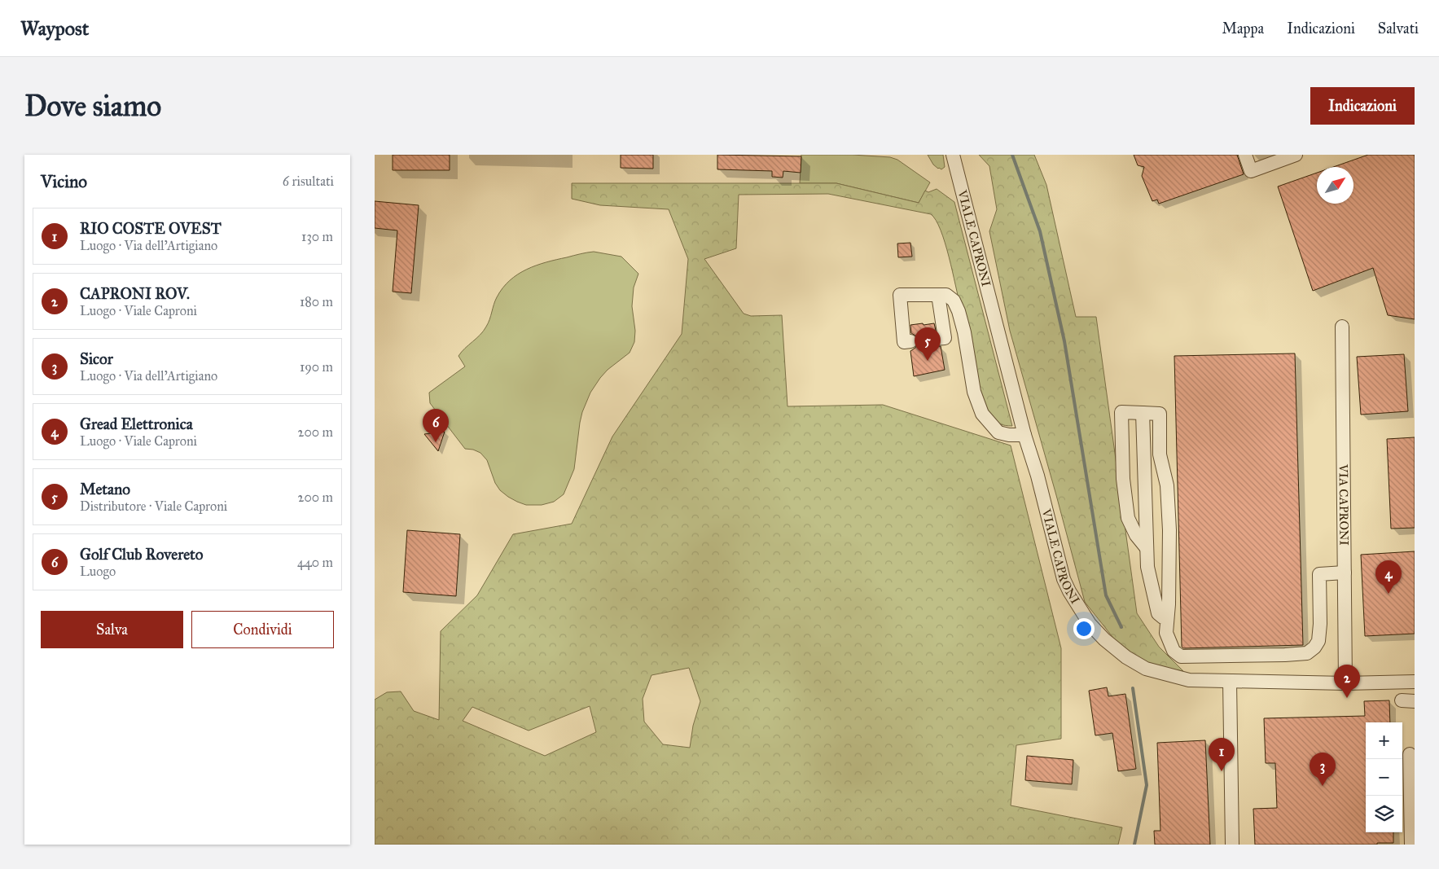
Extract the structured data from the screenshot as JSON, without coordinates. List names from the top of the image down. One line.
{"streets":{"street":["VIALE CAPRONI","VIA CAPRONI"]},"crossings":[["VIALE CAPRONI","VIA CAPRONI"]],"north":"top right","page":{"header":"Waypost","nav":["Mappa","Indicazioni","Salvati"],"buttons":["Indicazioni",["Salva","Condividi"]],"title":"Dove siamo","heading":["Vicino","6 risultati"],"list":[{"mark":"1","name":"RIO COSTE OVEST","note":"Luogo · Via dell'Artigiano","value":"130 m"},{"mark":"2","name":"CAPRONI ROV.","note":"Luogo · Viale Caproni","value":"180 m"},{"mark":"3","name":"Sicor","note":"Luogo · Via dell'Artigiano","value":"190 m"},{"mark":"4","name":"Gread Elettronica","note":"Luogo · Viale Caproni","value":"200 m"},{"mark":"5","name":"Metano","note":"Distributore · Viale Caproni","value":"200 m"},{"mark":"6","name":"Golf Club Rovereto","note":"Luogo","value":"440 m"}],"pins":["5","6","4","2","1","3"],"map_buttons":["+","−"]}}
